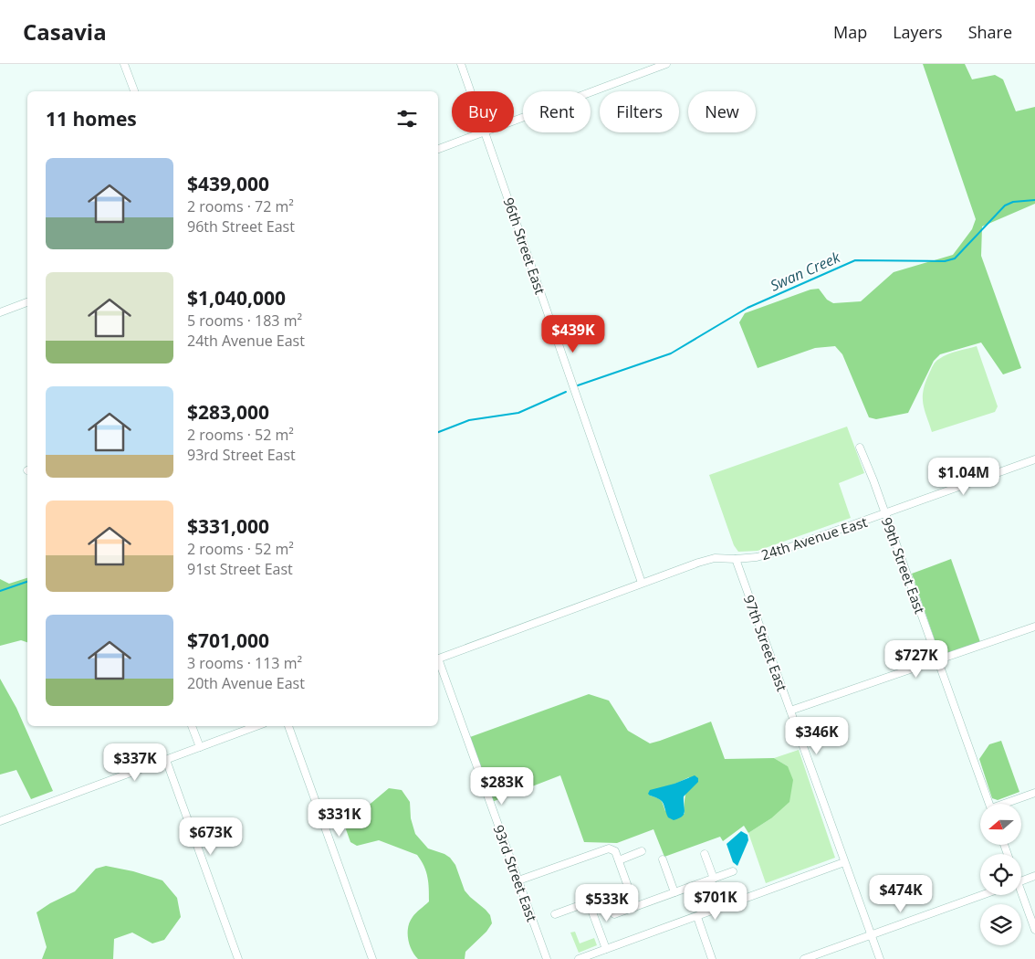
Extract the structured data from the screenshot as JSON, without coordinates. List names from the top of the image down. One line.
{"streets":{"street":["96th Street East","24th Avenue East","99th Street East","97th Street East","93rd Street East"]},"crossings":[["96th Street East","24th Avenue East"],["24th Avenue East","99th Street East"],["24th Avenue East","97th Street East"]],"water":["Swan Creek"],"north":"left","page":{"header":"Casavia","nav":["Map","Layers","Share"],"chip":["Buy","Rent","Filters","New"],"heading":"11 homes","list":[{"name":"$439,000","note":"2 rooms · 72 m² · 96th Street East"},{"name":"$1,040,000","note":"5 rooms · 183 m² · 24th Avenue East"},{"name":"$283,000","note":"2 rooms · 52 m² · 93rd Street East"},{"name":"$331,000","note":"2 rooms · 52 m² · 91st Street East"},{"name":"$701,000","note":"3 rooms · 113 m² · 20th Avenue East"}],"price":["$439K","$1.04M","$727K","$346K","$337K","$283K","$331K","$673K","$474K","$701K","$533K"]}}
